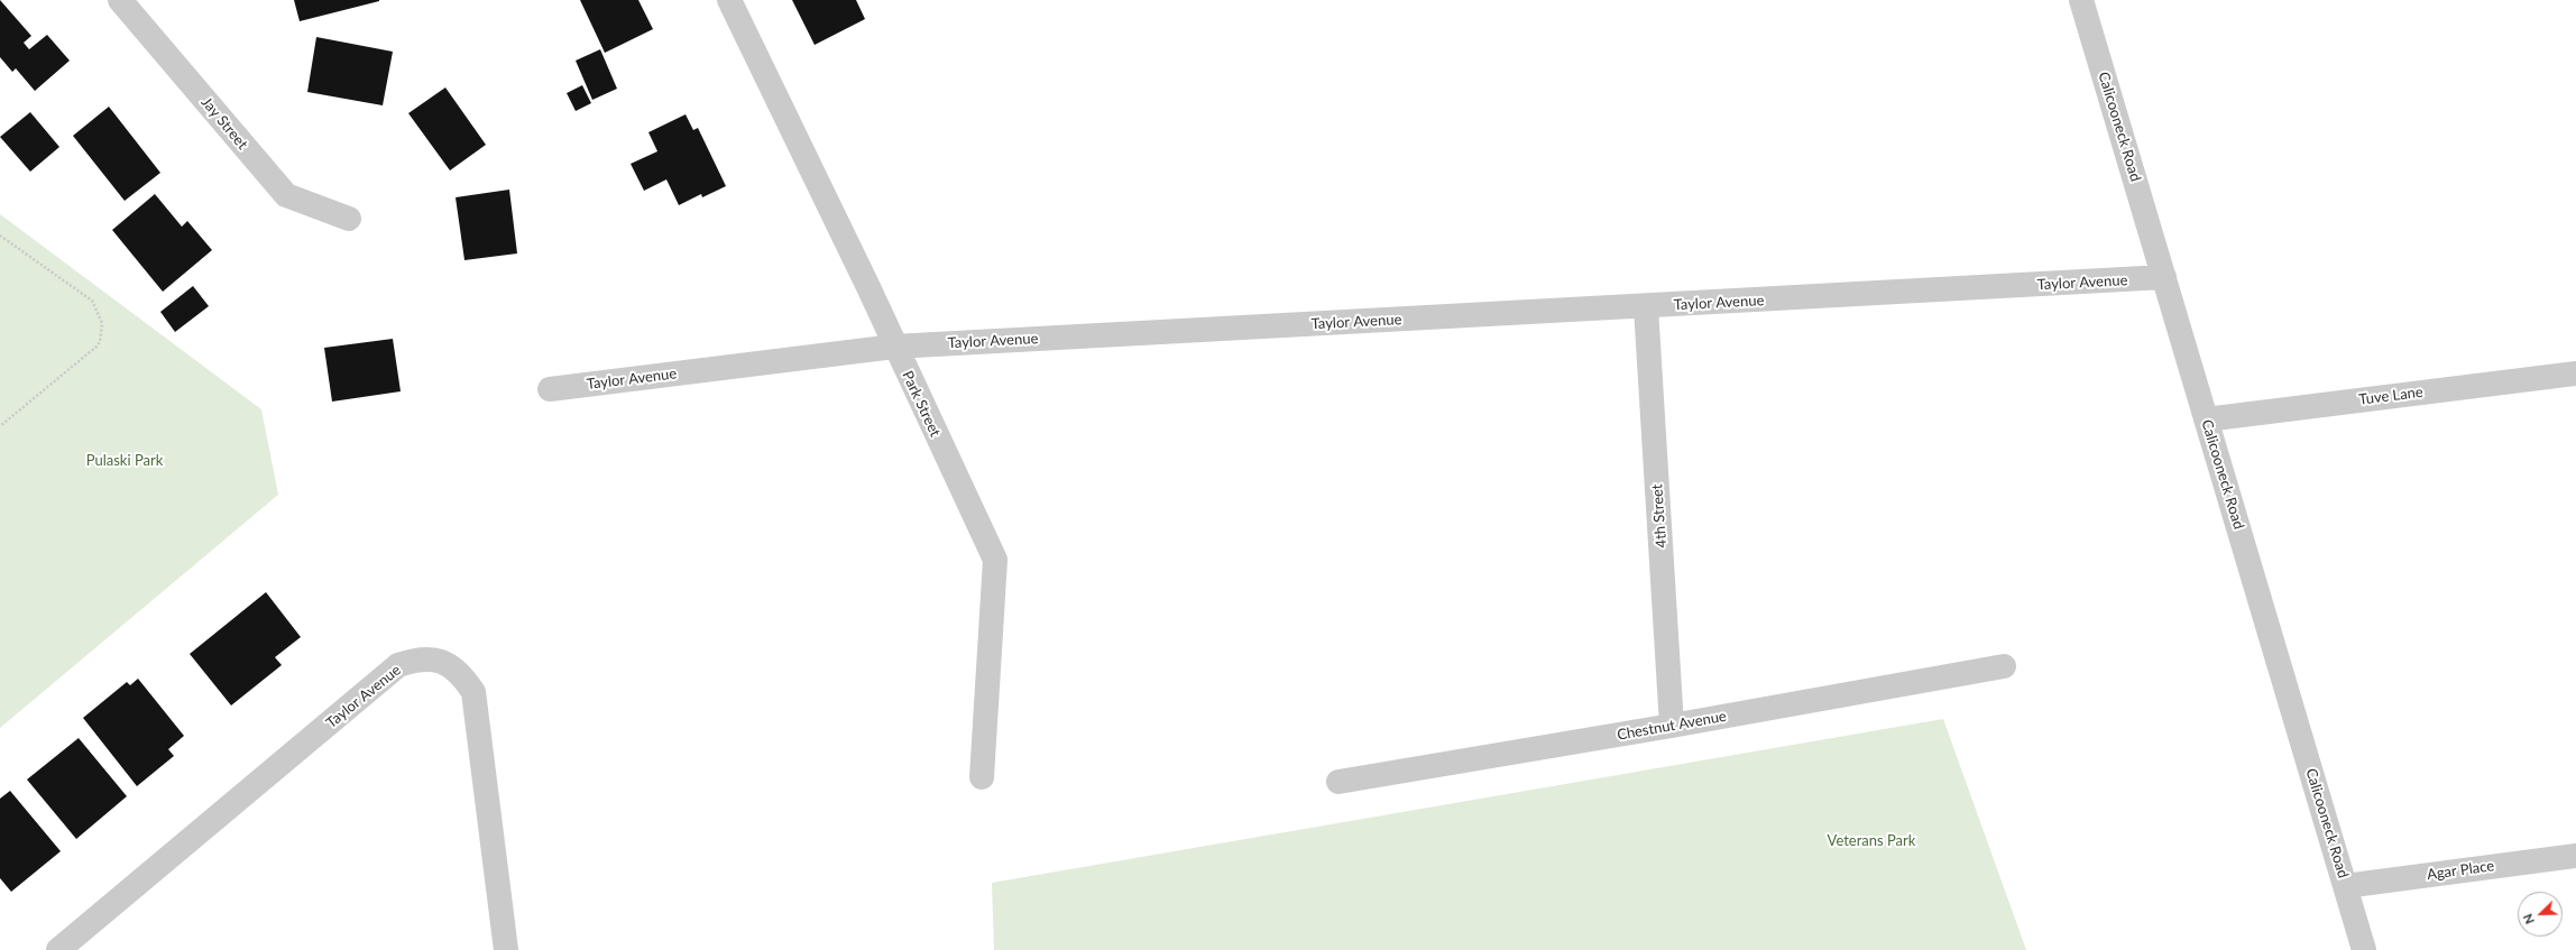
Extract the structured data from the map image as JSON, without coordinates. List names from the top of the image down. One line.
{"streets":{"street":["Jay Street","Calicooneck Road","Taylor Avenue","Tuve Lane","Park Street","4th Street","Chestnut Avenue","Agar Place"]},"crossings":[["Calicooneck Road","Taylor Avenue"],["Calicooneck Road","Tuve Lane"],["Calicooneck Road","Agar Place"],["Taylor Avenue","Park Street"],["Taylor Avenue","4th Street"],["4th Street","Chestnut Avenue"]],"parks":["Pulaski Park","Veterans Park"],"north":"bottom left"}
